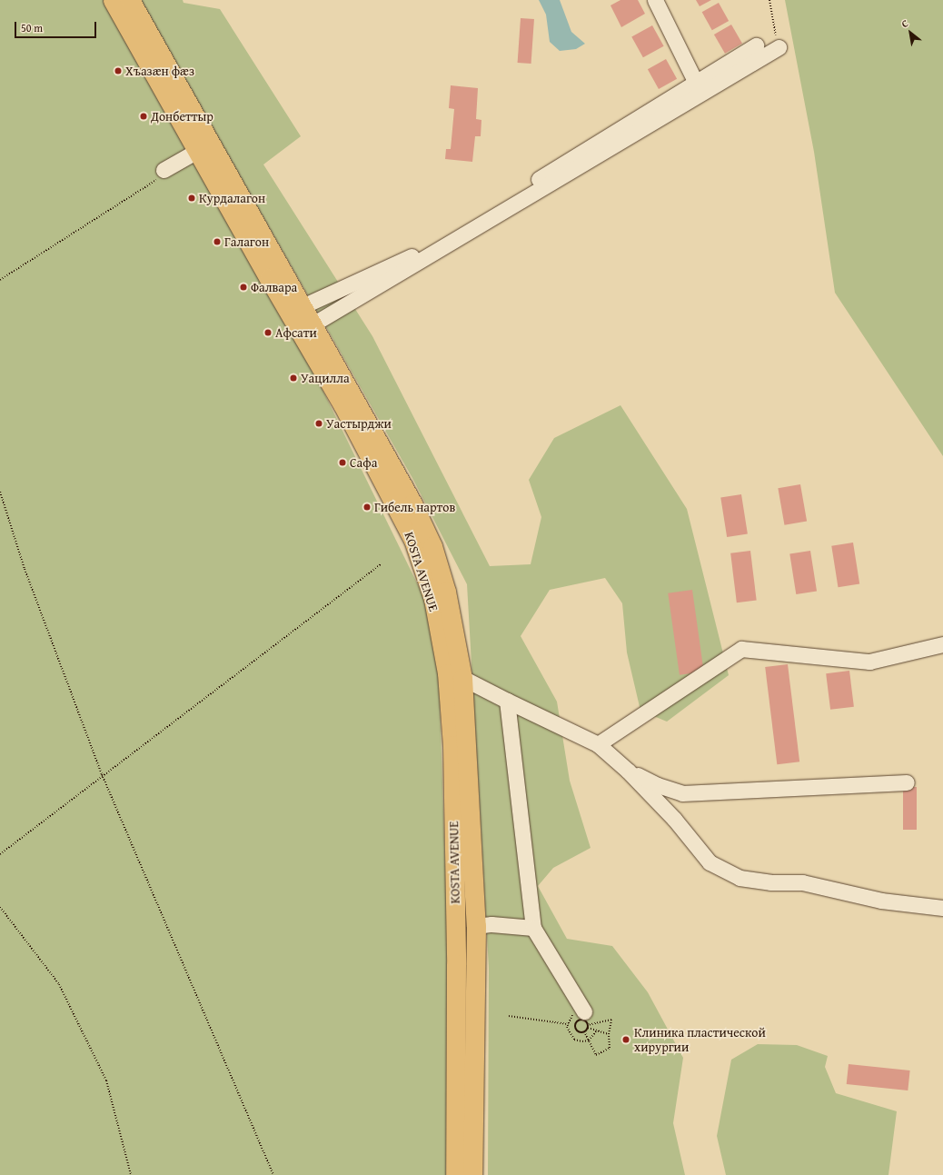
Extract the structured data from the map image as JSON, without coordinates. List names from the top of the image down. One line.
{"streets":{"main road":["KOSTA AVENUE"]},"places":["Хъазæн фæз","Донбеттыр","Курдалагон","Галагон","Фалвара","Афсати","Уацилла","Уастырджи","Сафа","Гибель нартов","Клиника пластической хирургии"],"scale_bar":"50 m","north":"top left"}
